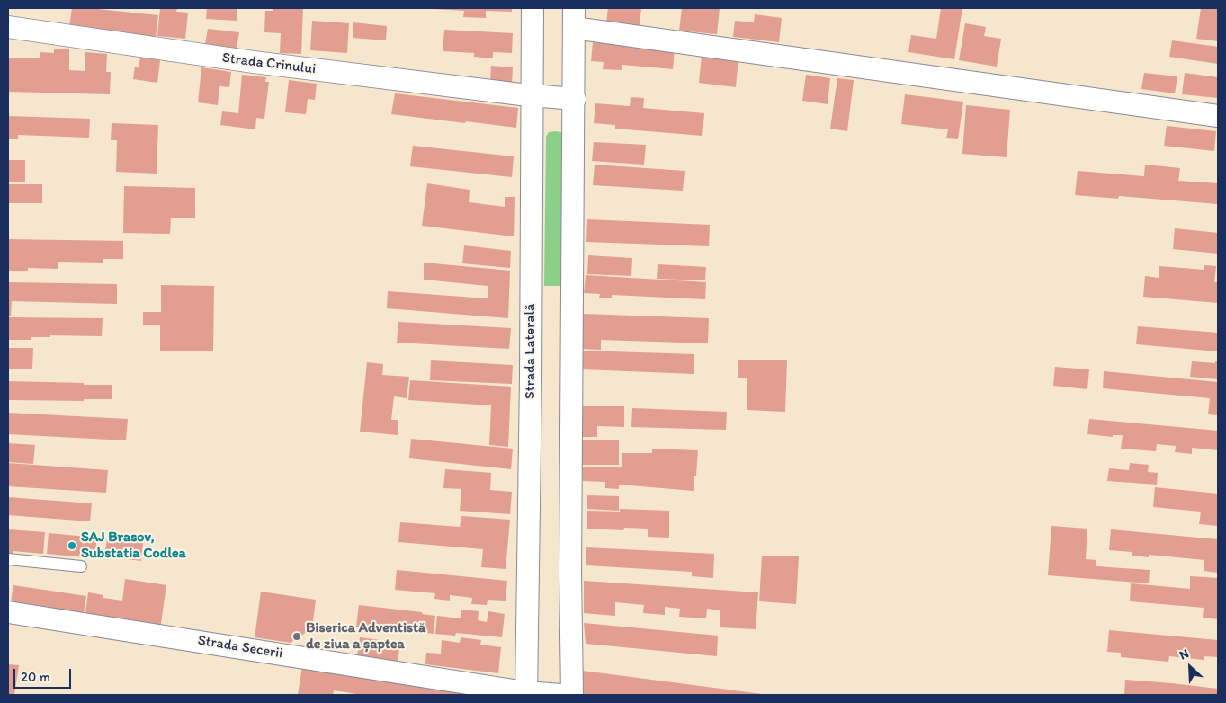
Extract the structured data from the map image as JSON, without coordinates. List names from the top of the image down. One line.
{"streets":{"street":["Strada Crinului","Strada Laterală","Strada Secerii"]},"crossings":[["Strada Crinului","Strada Laterală"],["Strada Laterală","Strada Secerii"]],"places":["SAJ Brasov, Substatia Codlea","Biserica Adventistă de ziua a șaptea"],"scale_bar":"20 m","north":"top left"}
